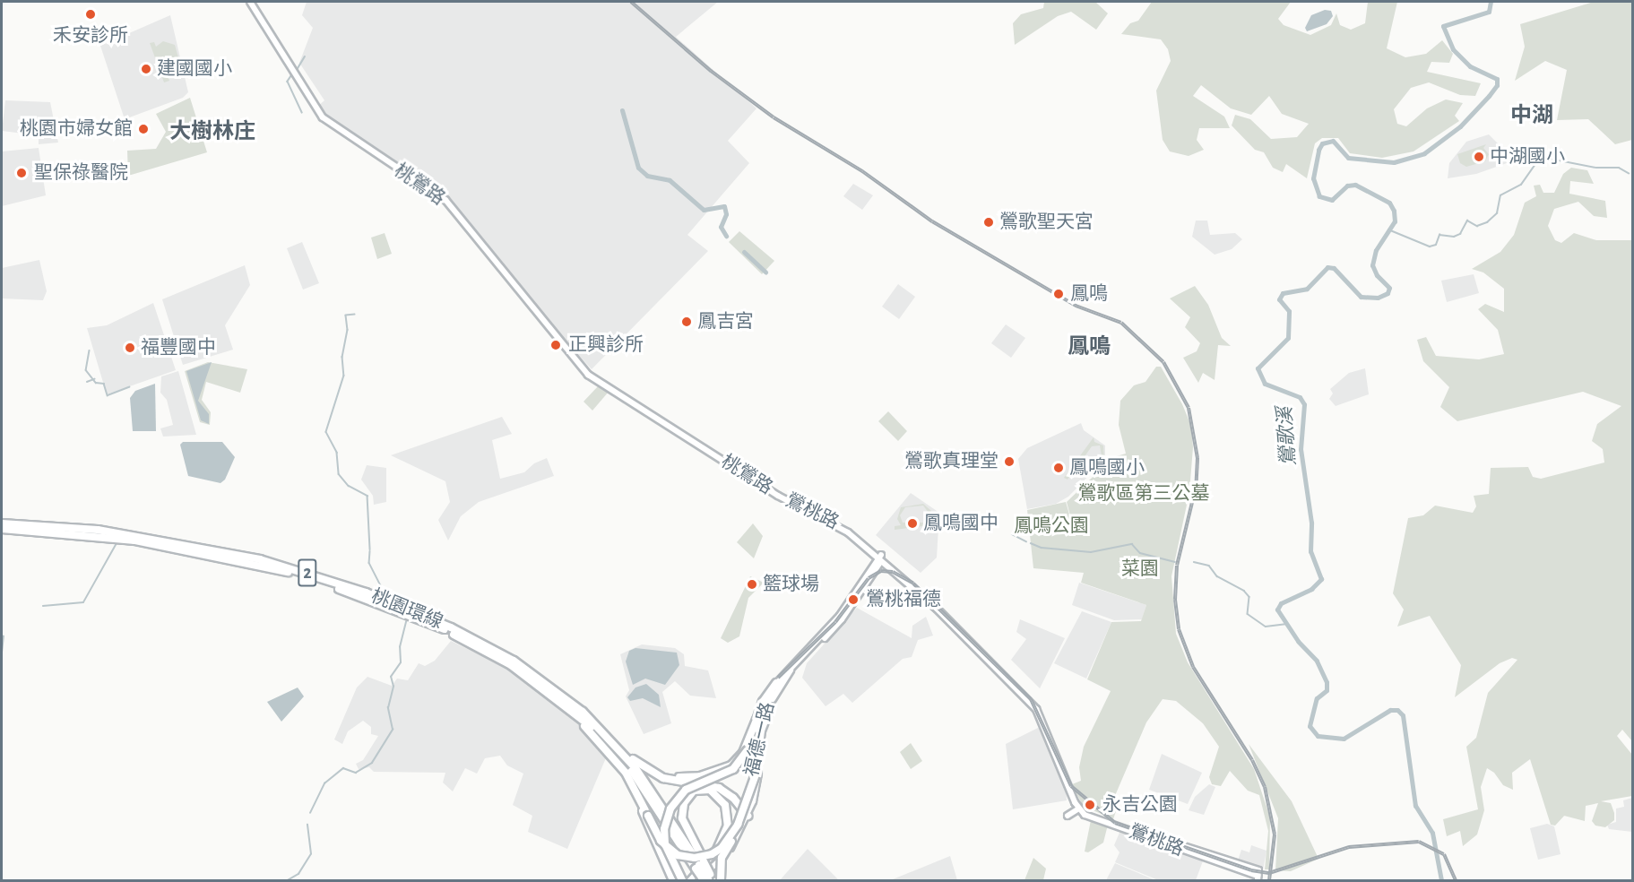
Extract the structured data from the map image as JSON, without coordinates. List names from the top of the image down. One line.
{"streets":{"highway":["2","桃園環線"],"main road":["桃鶯路","鶯桃路","福德一路"]},"crossings":[["桃鶯路","鶯桃路"],["鶯桃路","福德一路"]],"districts":["中湖","大樹林庄","鳳鳴"],"water":["鶯歌溪"],"parks":["鶯歌區第三公墓","鳳鳴公園","菜園"],"places":["禾安診所","建國國小","桃園市婦女館","中湖國小","聖保祿醫院","鶯歌聖天宮","鳳鳴","鳳吉宮","正興診所","福豐國中","鶯歌真理堂","鳳鳴國小","鳳鳴國中","籃球場","鶯桃福德","永吉公園"]}
